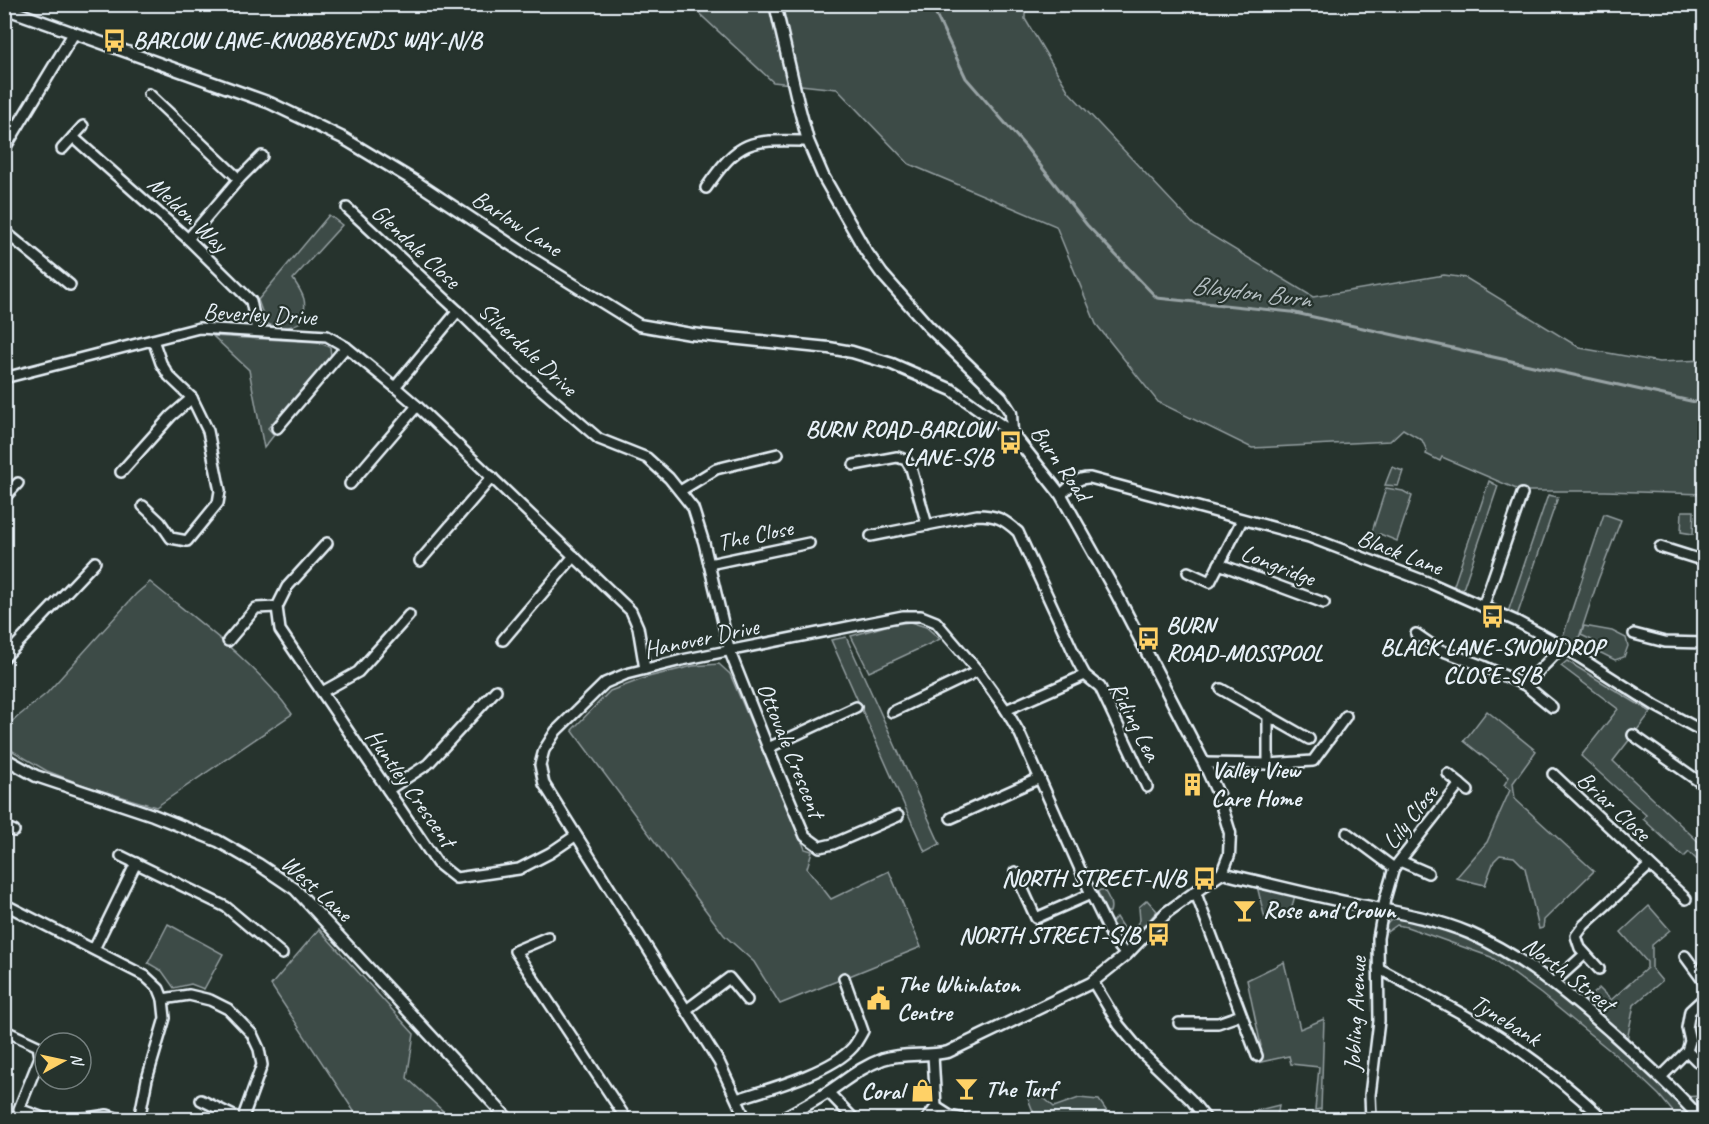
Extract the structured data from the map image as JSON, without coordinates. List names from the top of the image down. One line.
{"streets":{"street":["Meldon Way","Barlow Lane","Glendale Close","Beverley Drive","Silverdale Drive","Burn Road","The Close","Black Lane","Longridge","Hanover Drive","Riding Lea","Ottovale Crescent","Huntley Crescent","Briar Close","Lily Close","West Lane","North Street","Jobling Avenue","Tynebank"]},"crossings":[["Meldon Way","Beverley Drive"],["Barlow Lane","Burn Road"],["Glendale Close","Silverdale Drive"],["Beverley Drive","Silverdale Drive"],["Silverdale Drive","The Close"],["Silverdale Drive","Hanover Drive"],["Silverdale Drive","Ottovale Crescent"],["Burn Road","Black Lane"],["Burn Road","North Street"],["Hanover Drive","Ottovale Crescent"],["Hanover Drive","Huntley Crescent"],["Lily Close","North Street"],["Lily Close","Jobling Avenue"],["North Street","Jobling Avenue"],["Jobling Avenue","Tynebank"]],"water":["Blaydon Burn"],"places":{"bus stop":["BARLOW LANE-KNOBBYENDS WAY-N/B","BURN ROAD-BARLOW LANE-S/B","BLACK LANE-SNOWDROP CLOSE-S/B","BURN ROAD-MOSSPOOL","NORTH STREET-N/B","NORTH STREET-S/B"],"building":["Valley View Care Home"],"bar":["Rose and Crown","The Turf"],"public building":["The Whinlaton Centre"],"shop":["Coral"]},"north":"right"}
